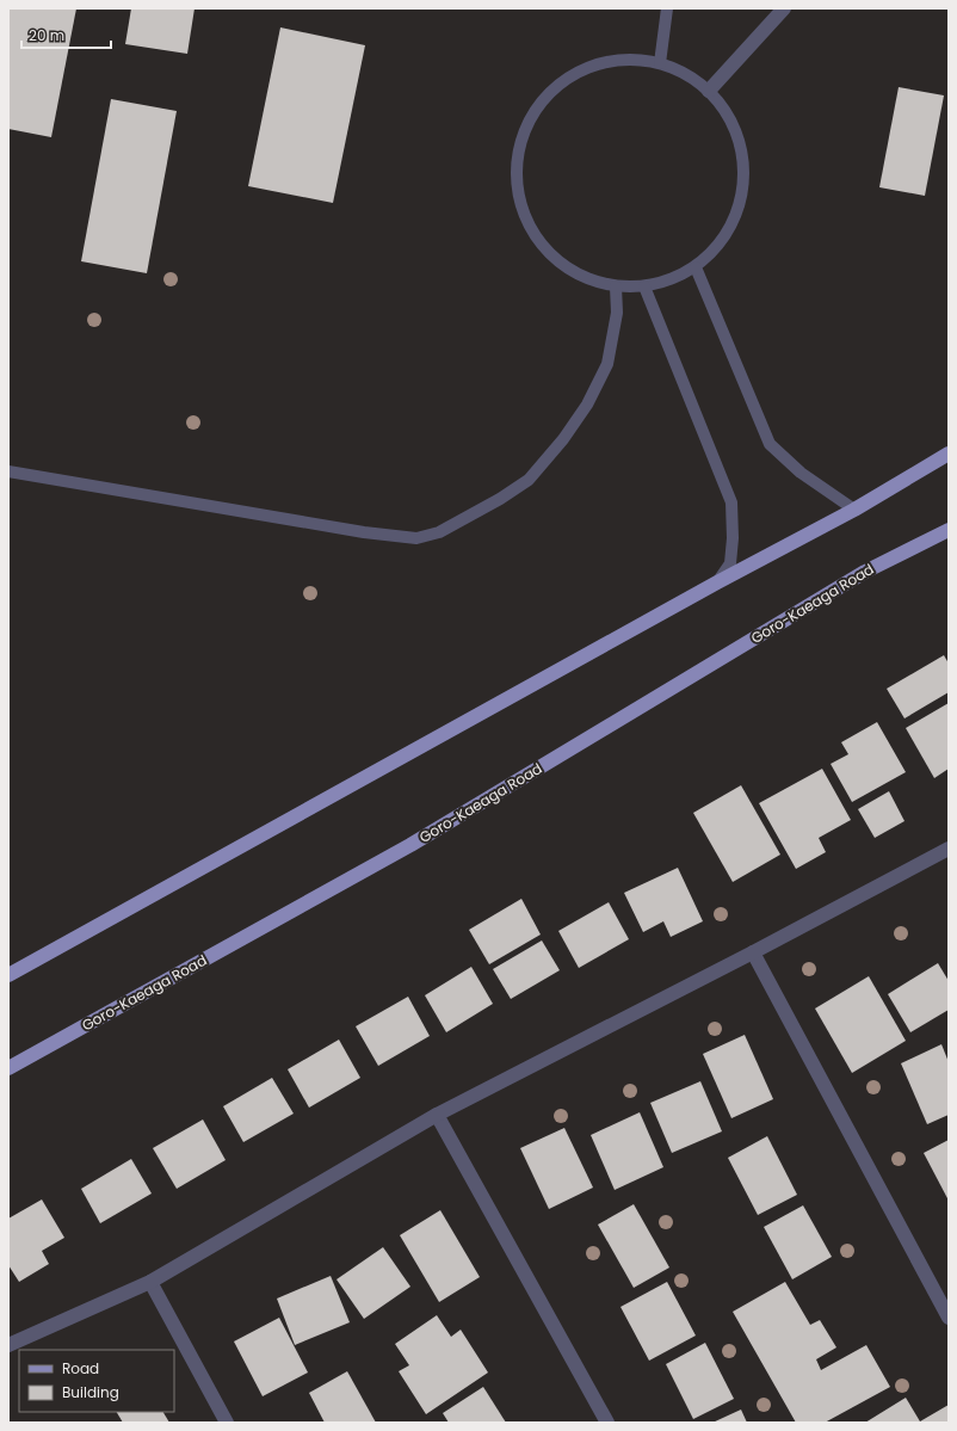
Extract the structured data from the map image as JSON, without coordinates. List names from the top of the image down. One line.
{"streets":{"main road":["Goro-Kaeaga Road"]},"legend":["Road","Building"],"scale_bar":"20 m"}
